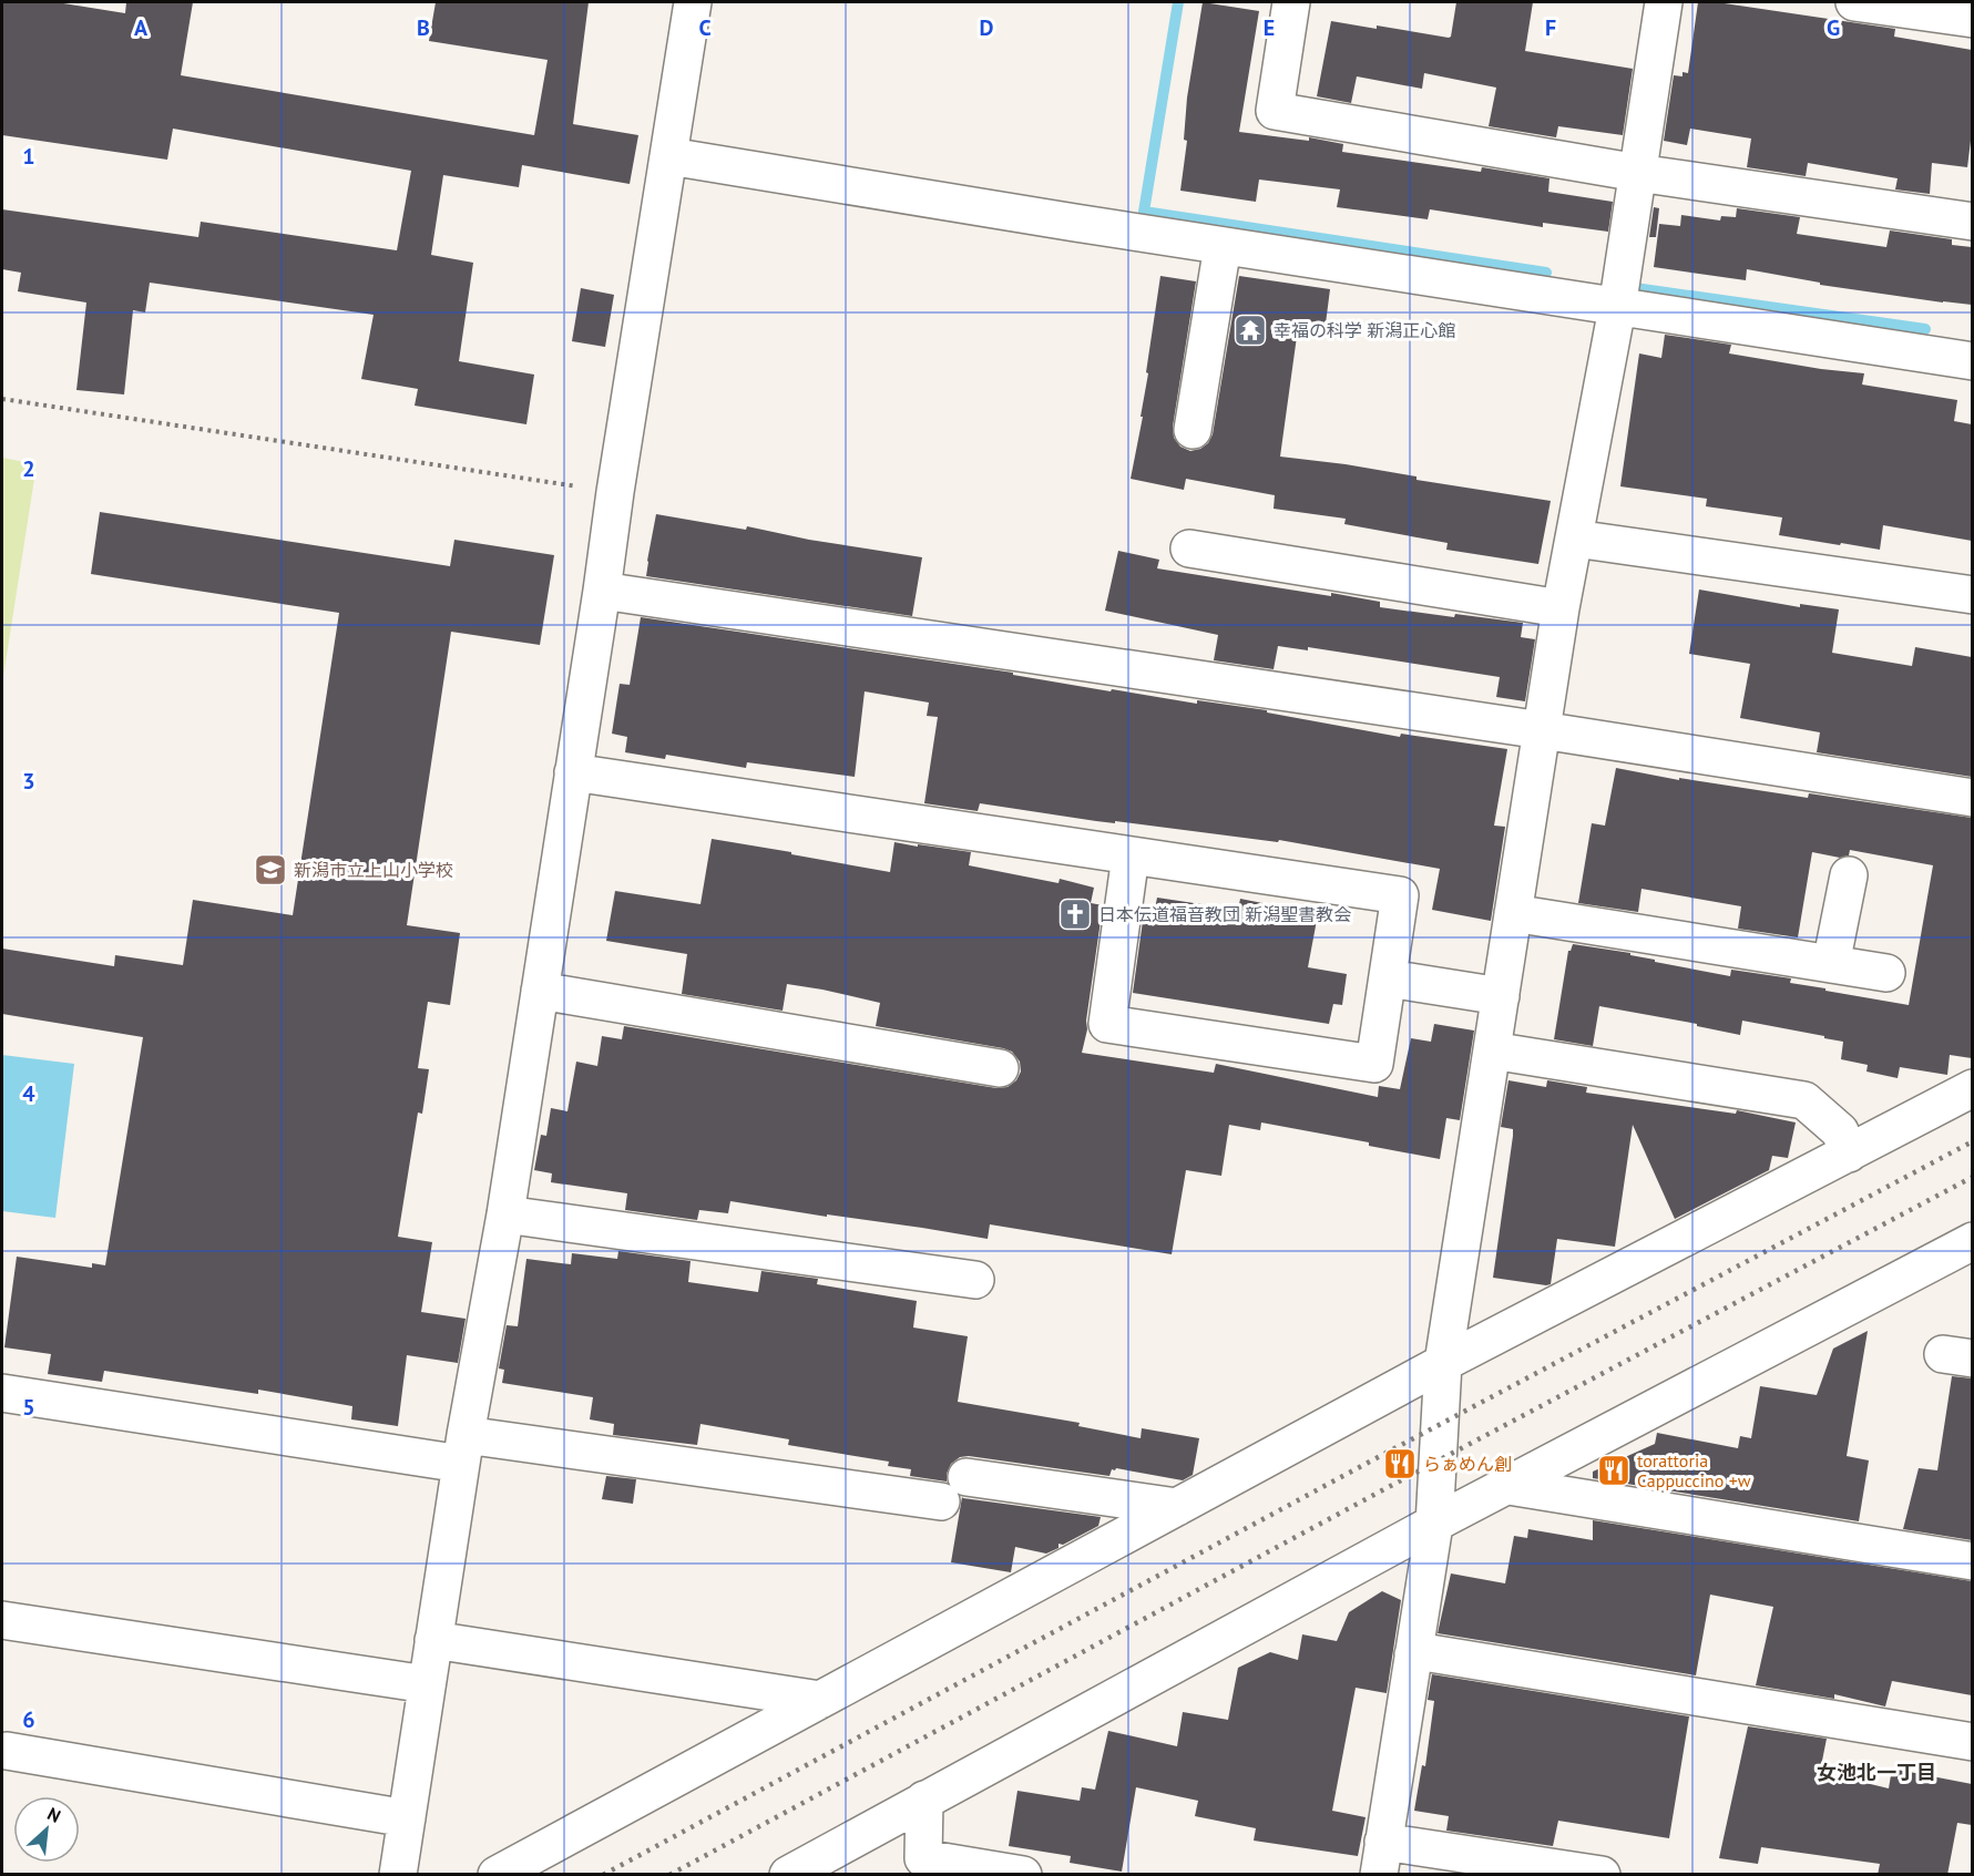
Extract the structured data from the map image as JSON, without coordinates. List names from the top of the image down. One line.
{"districts":["女池北一丁目"],"places":{"temple":["幸福の科学 新潟正心館"],"school or university":["新潟市立上山小学校"],"church":["日本伝道福音教団 新潟聖書教会"],"restaurant":["らぁめん創","torattoria Cappuccino +w"]},"north":"top right","grid":{"columns":["A","B","C","D","E","F","G"],"rows":["1","2","3","4","5","6"]}}
